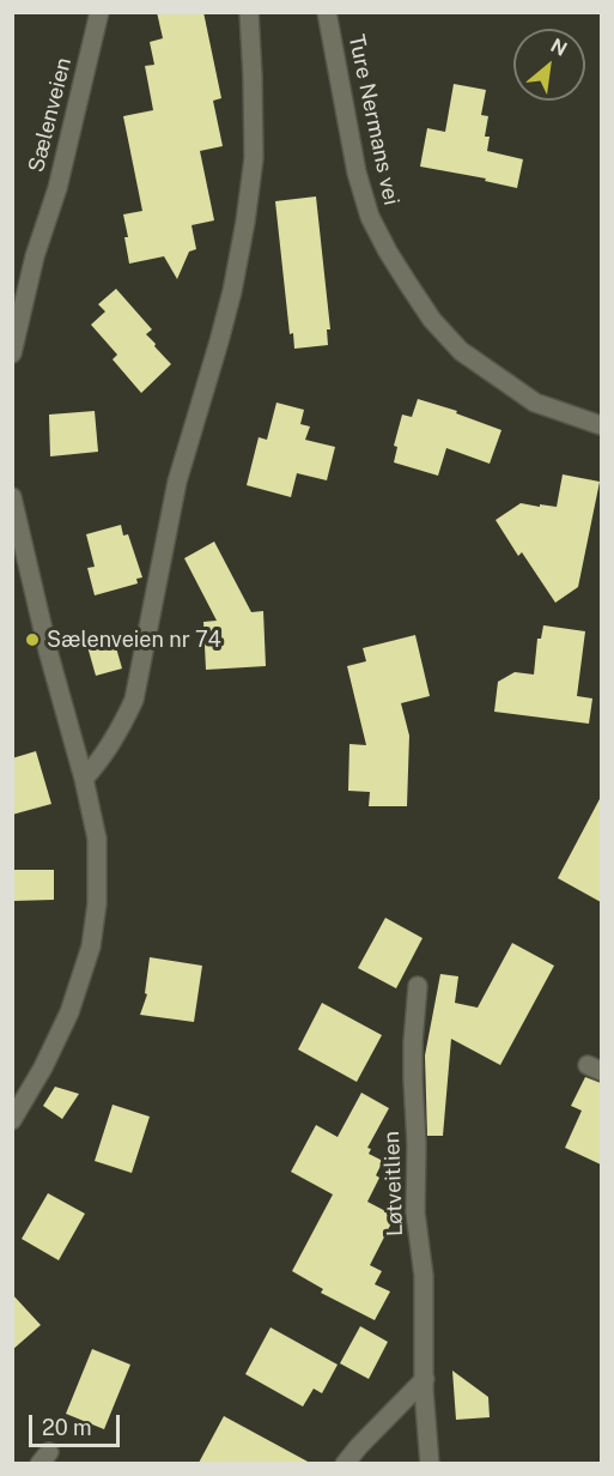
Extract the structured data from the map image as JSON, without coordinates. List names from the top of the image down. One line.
{"streets":{"street":["Sælenveien","Ture Nermans vei","Løtveitlien"]},"places":["Sælenveien nr 74"],"scale_bar":"20 m","north":"top right"}
